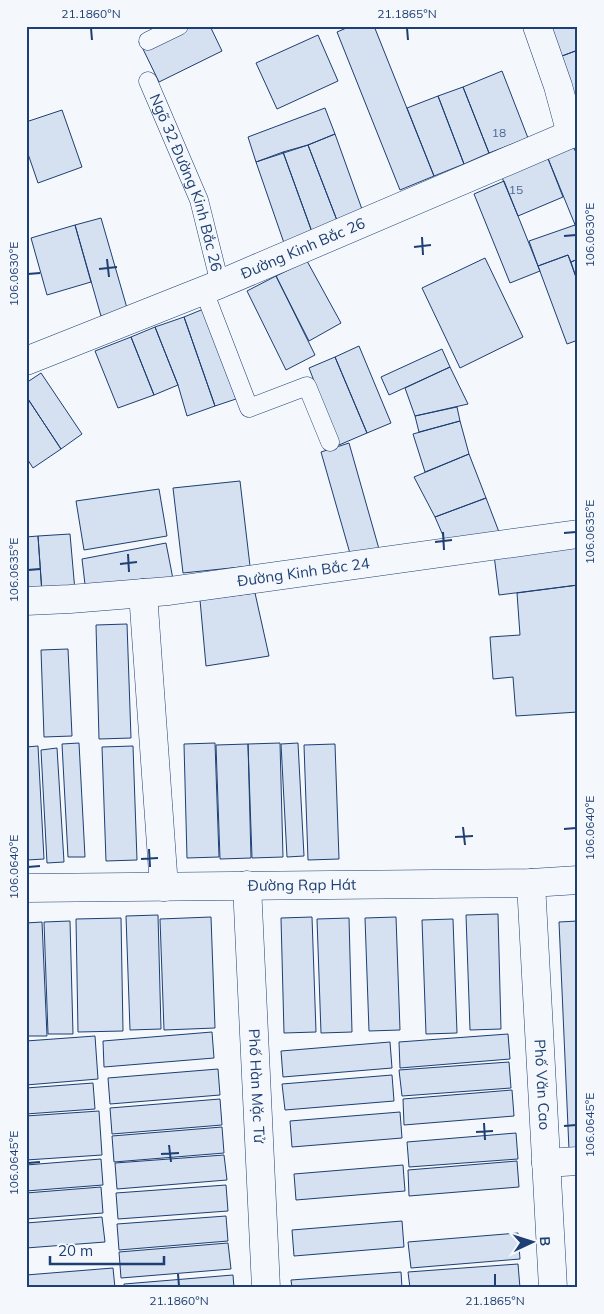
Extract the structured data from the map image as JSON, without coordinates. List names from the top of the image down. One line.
{"streets":{"street":["Đường Kinh Bắc 26","Đường Kinh Bắc 24","Đường Rạp Hát","Phố Văn Cao","Phố Hàn Mặc Tử"],"lane":["Ngõ 32 Đường Kinh Bắc 26"]},"crossings":[["Ngõ 32 Đường Kinh Bắc 26","Đường Kinh Bắc 26"],["Đường Rạp Hát","Phố Văn Cao"],["Đường Rạp Hát","Phố Hàn Mặc Tử"]],"house_numbers":["18","15"],"scale_bar":"20 m","north":"right","coordinates":["21.1860°N","21.1865°N","106.0630°E","106.0635°E","106.0640°E","106.0645°E"]}
